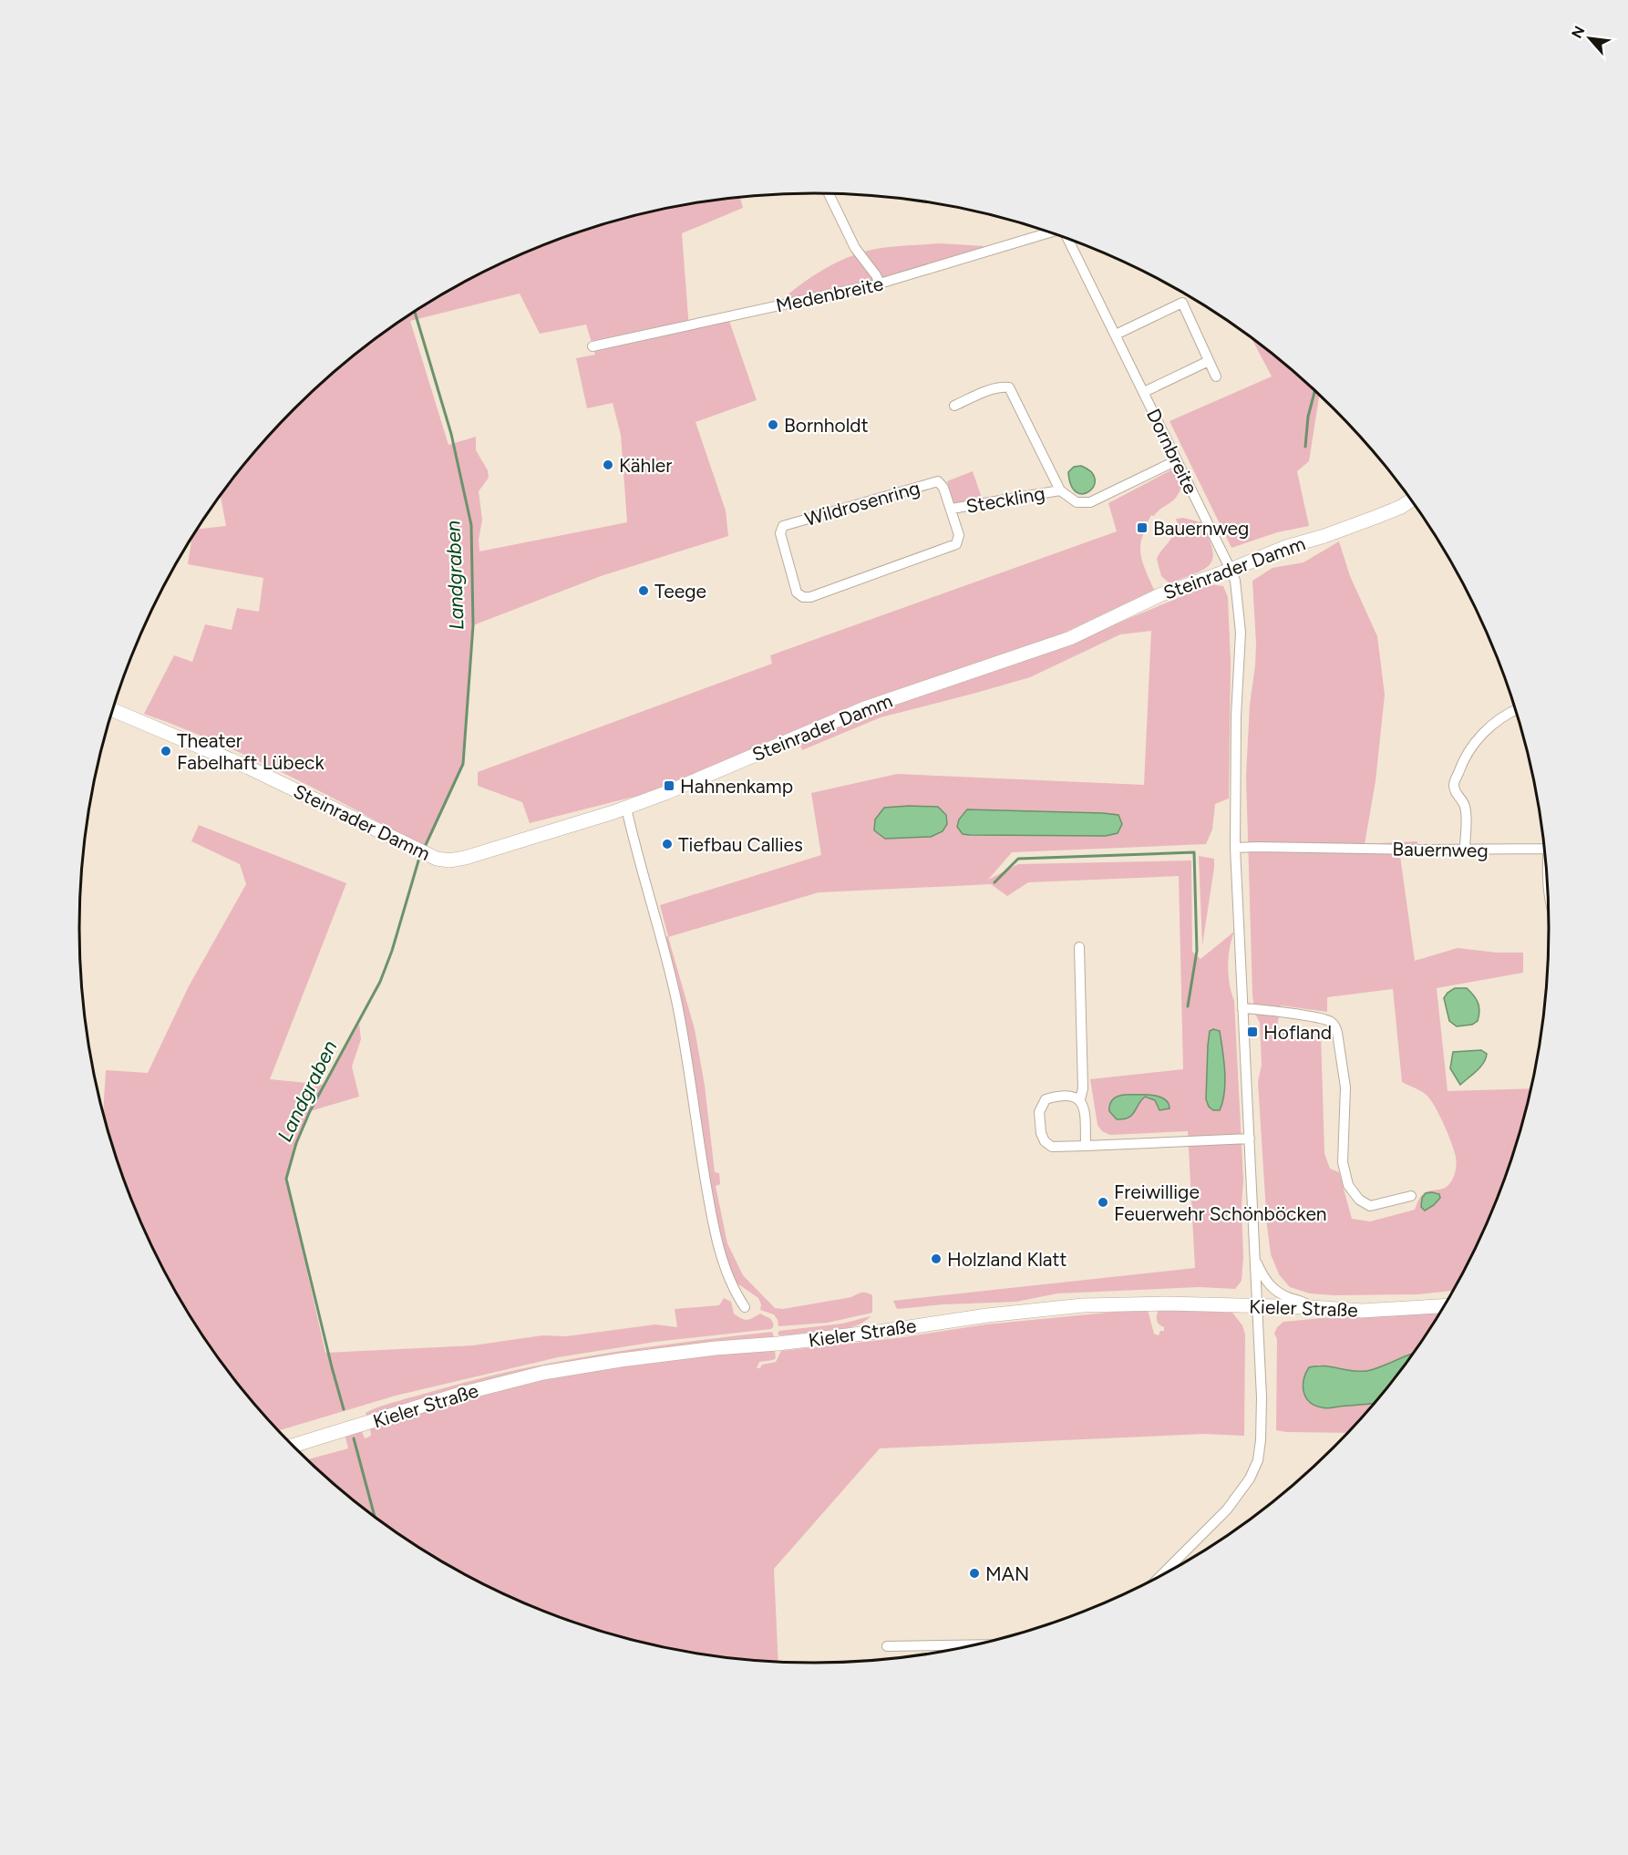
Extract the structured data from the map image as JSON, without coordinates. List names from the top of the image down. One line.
{"streets":{"main road":["Steinrader Damm","Kieler Straße"],"street":["Medenbreite","Dornbreite","Steckling","Wildrosenring","Bauernweg"]},"crossings":[["Dornbreite","Steinrader Damm"],["Steckling","Wildrosenring"]],"water":["Landgraben"],"places":{"other":["Bornholdt","Kähler","Teege","Theater Fabelhaft Lübeck","Tiefbau Callies","Freiwillige Feuerwehr Schönböcken","Holzland Klatt","MAN"],"transit":["Bauernweg","Hahnenkamp","Hofland"]},"north":"top left"}
